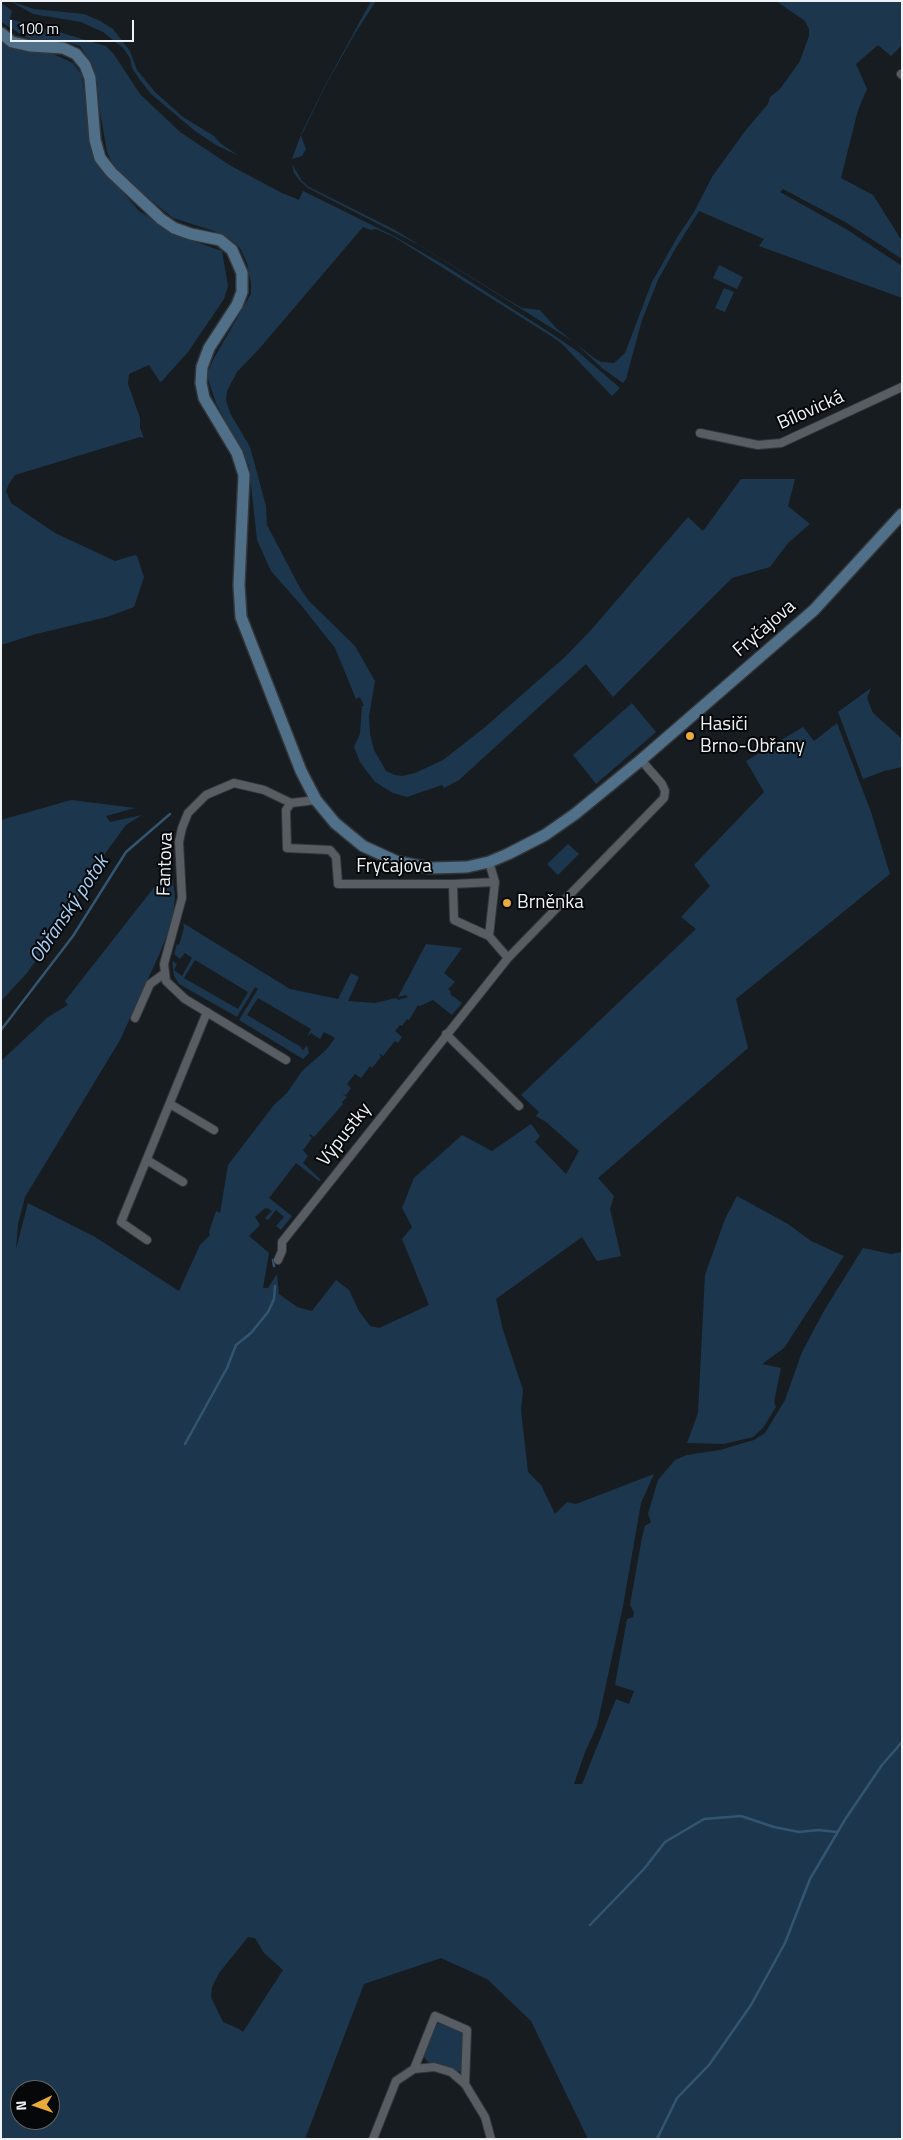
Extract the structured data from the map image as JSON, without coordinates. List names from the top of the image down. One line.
{"streets":{"main road":["Fryčajova"],"street":["Bílovická","Fantova","Výpustky"]},"crossings":[["Fryčajova","Fantova"],["Fryčajova","Výpustky"]],"water":["Obřanský potok"],"places":["Hasiči Brno-Obřany","Brněnka"],"scale_bar":"100 m","north":"left"}
